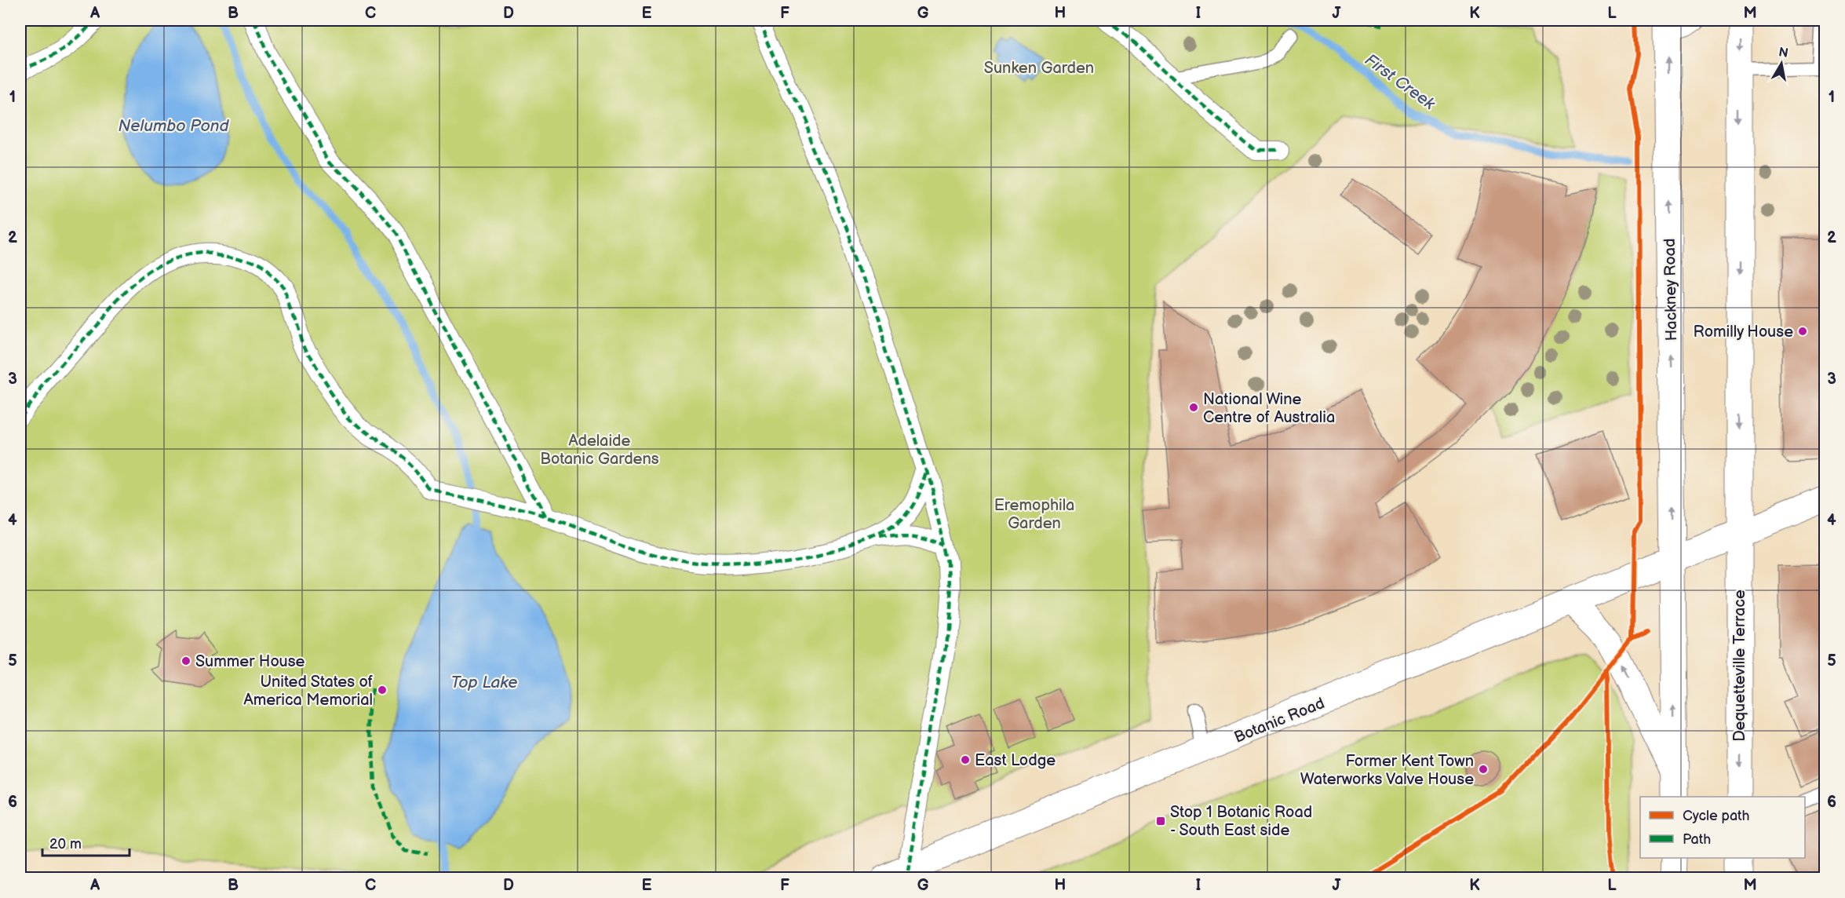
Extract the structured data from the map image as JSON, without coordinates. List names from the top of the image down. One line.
{"streets":{"main road":["Hackney Road","Dequetteville Terrace","Botanic Road"]},"crossings":[["Hackney Road","Botanic Road"],["Dequetteville Terrace","Botanic Road"]],"water":["First Creek","Nelumbo Pond","Top Lake"],"parks":["Sunken Garden","Adelaide Botanic Gardens","Eremophila Garden"],"places":{"other":["Romilly House","National Wine Centre of Australia","Summer House","United States of America Memorial","East Lodge","Former Kent Town Waterworks Valve House"],"transit":["Stop 1 Botanic Road - South East side"]},"legend":["Cycle path","Path"],"scale_bar":"20 m","north":"top","grid":{"columns":["A","B","C","D","E","F","G","H","I","J","K","L","M"],"rows":["1","2","3","4","5","6"]}}
